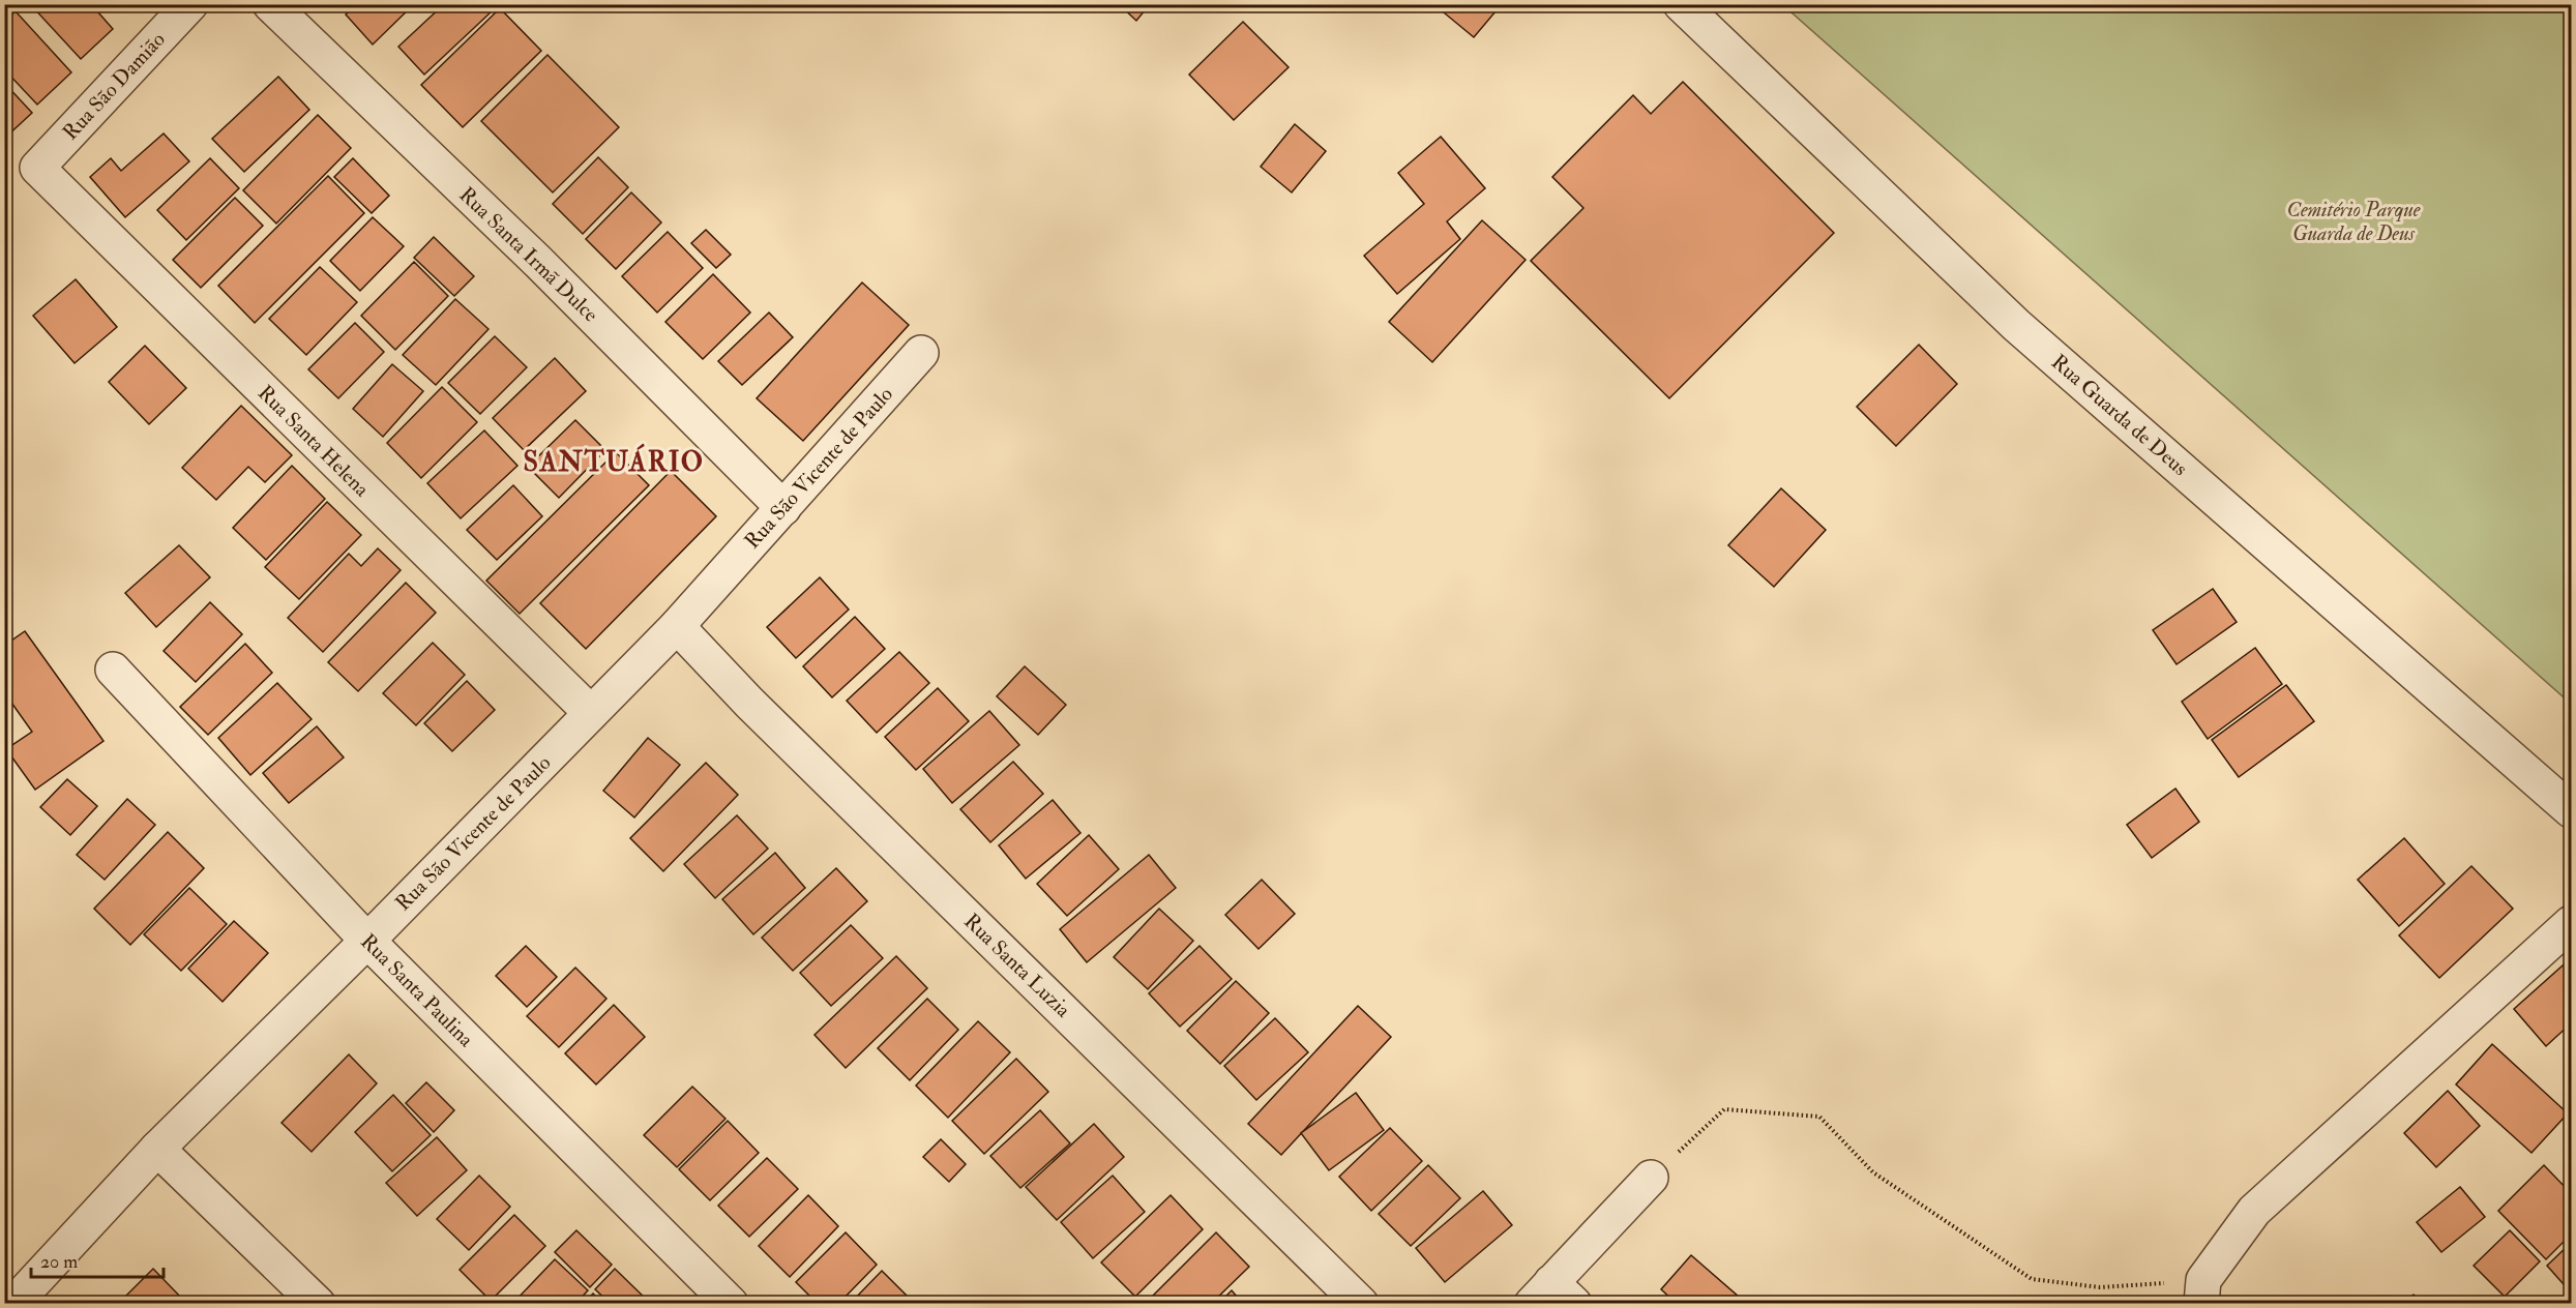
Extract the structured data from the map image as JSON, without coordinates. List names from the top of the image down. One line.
{"streets":{"street":["Rua São Damião","Rua Santa Irmã Dulce","Rua Guarda de Deus","Rua Santa Helena","Rua São Vicente de Paulo","Rua Santa Luzia","Rua Santa Paulina"]},"crossings":[["Rua São Damião","Rua Santa Helena"],["Rua Santa Irmã Dulce","Rua São Vicente de Paulo"],["Rua Santa Helena","Rua São Vicente de Paulo"],["Rua São Vicente de Paulo","Rua Santa Luzia"],["Rua São Vicente de Paulo","Rua Santa Paulina"]],"districts":["SANTUÁRIO"],"parks":["Cemitério Parque Guarda de Deus"],"scale_bar":"20 m"}
